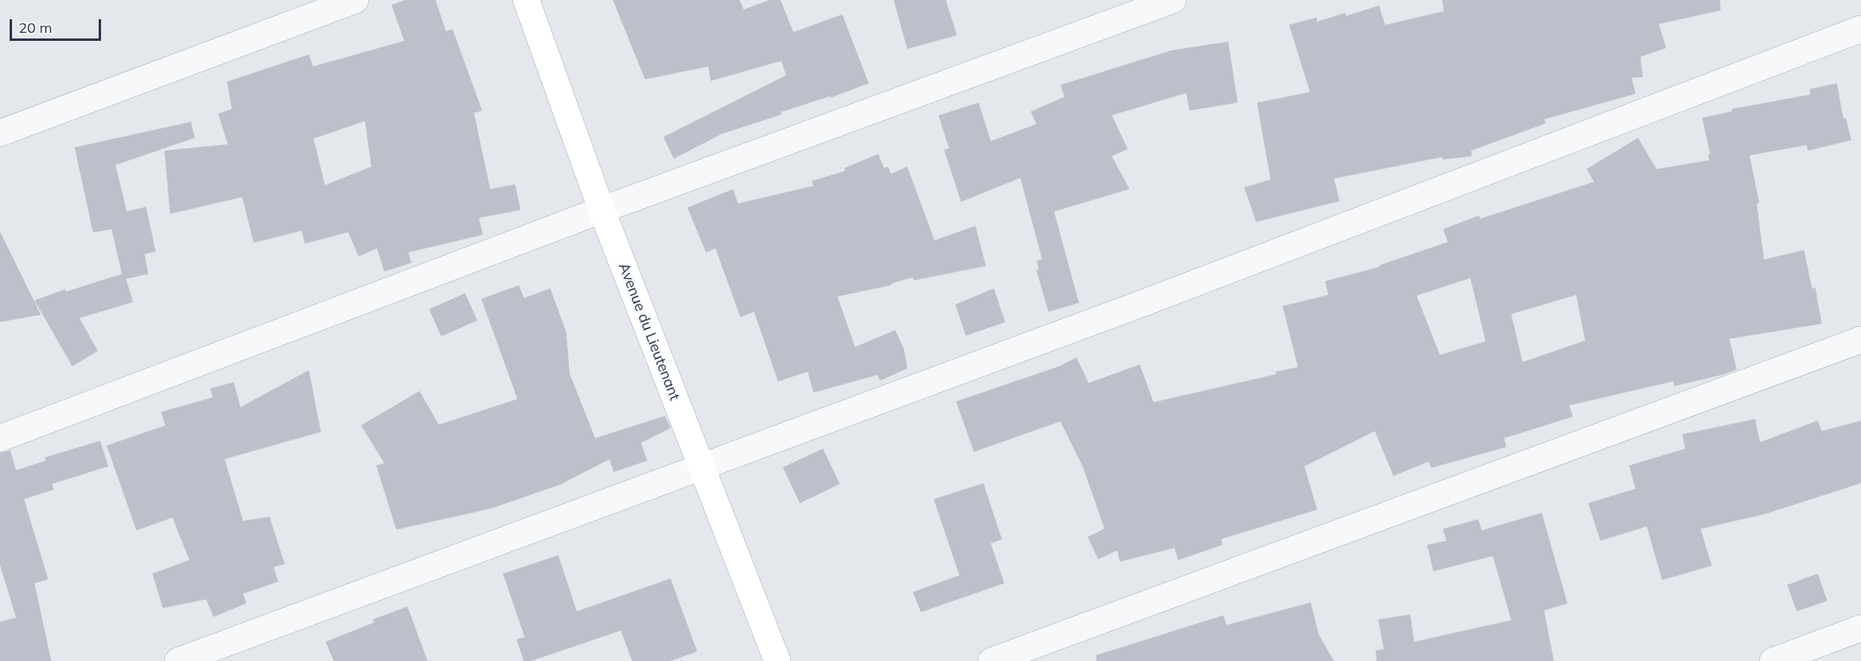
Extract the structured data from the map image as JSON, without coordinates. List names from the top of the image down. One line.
{"streets":{"main road":["Avenue du Lieutenant"]},"scale_bar":"20 m"}
